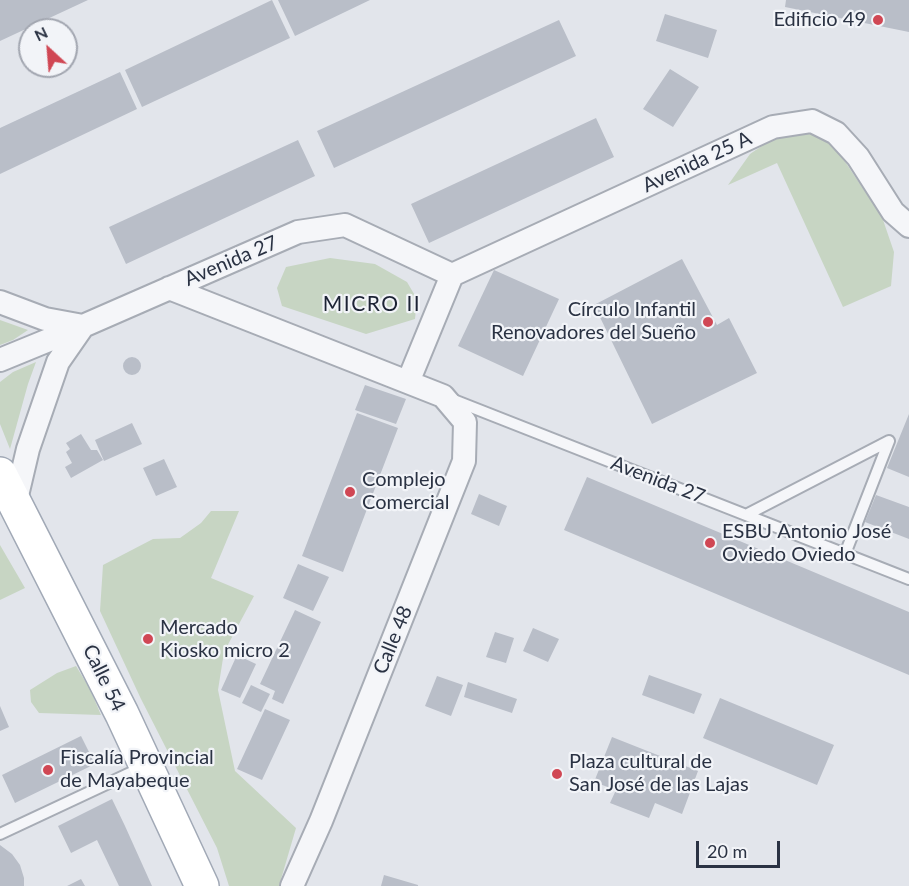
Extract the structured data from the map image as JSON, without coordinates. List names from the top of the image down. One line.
{"streets":{"main road":["Calle 54"],"street":["Avenida 25 A","Avenida 27","Calle 48"]},"crossings":[["Avenida 25 A","Avenida 27"],["Avenida 27","Calle 48"]],"districts":["MICRO II"],"places":["Edificio 49","Círculo Infantil Renovadores del Sueño","Complejo Comercial","ESBU Antonio José Oviedo Oviedo","Mercado Kiosko micro 2","Fiscalía Provincial de Mayabeque","Plaza cultural de San José de las Lajas"],"scale_bar":"20 m","north":"top left"}
